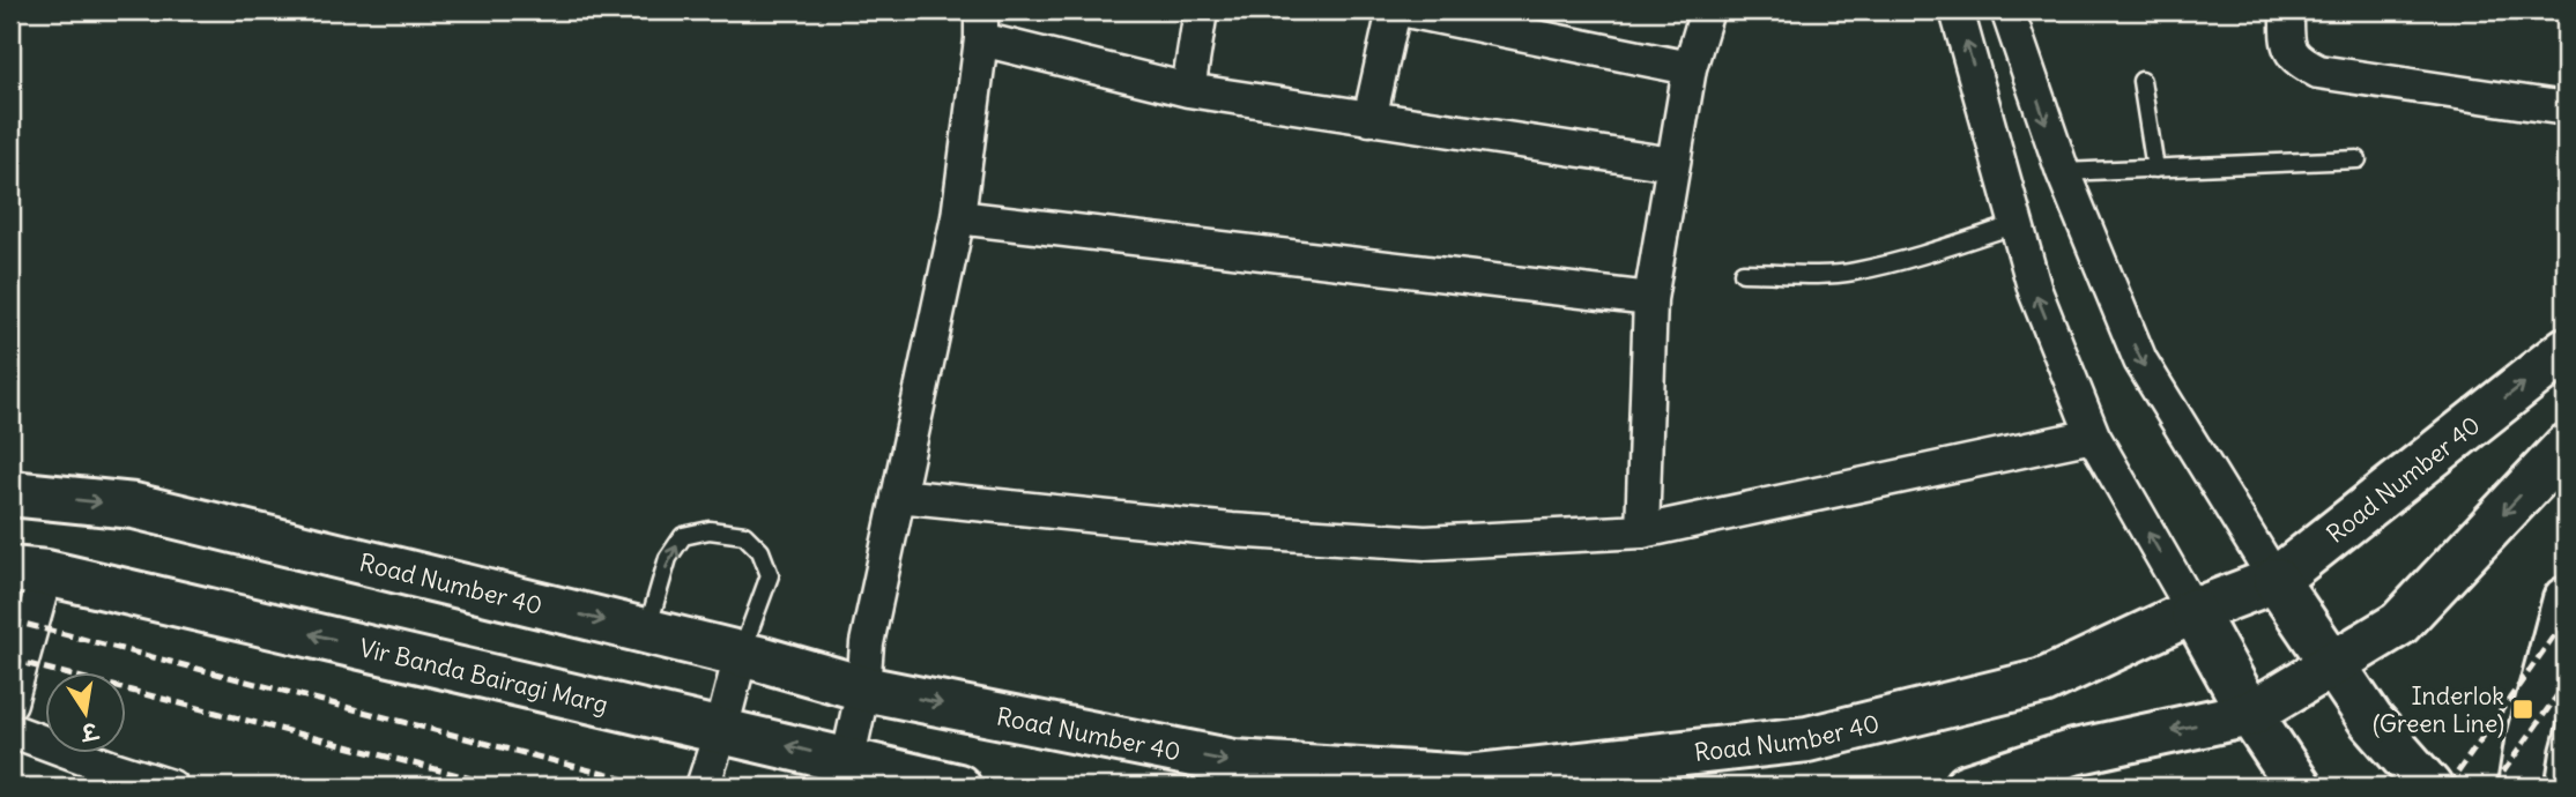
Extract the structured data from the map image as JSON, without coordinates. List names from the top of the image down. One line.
{"streets":{"main road":["Road Number 40","Vir Banda Bairagi Marg"]},"one_way":["Road Number 40","Vir Banda Bairagi Marg"],"places":{"transit":["Inderlok (Green Line)"]},"north":"bottom"}
